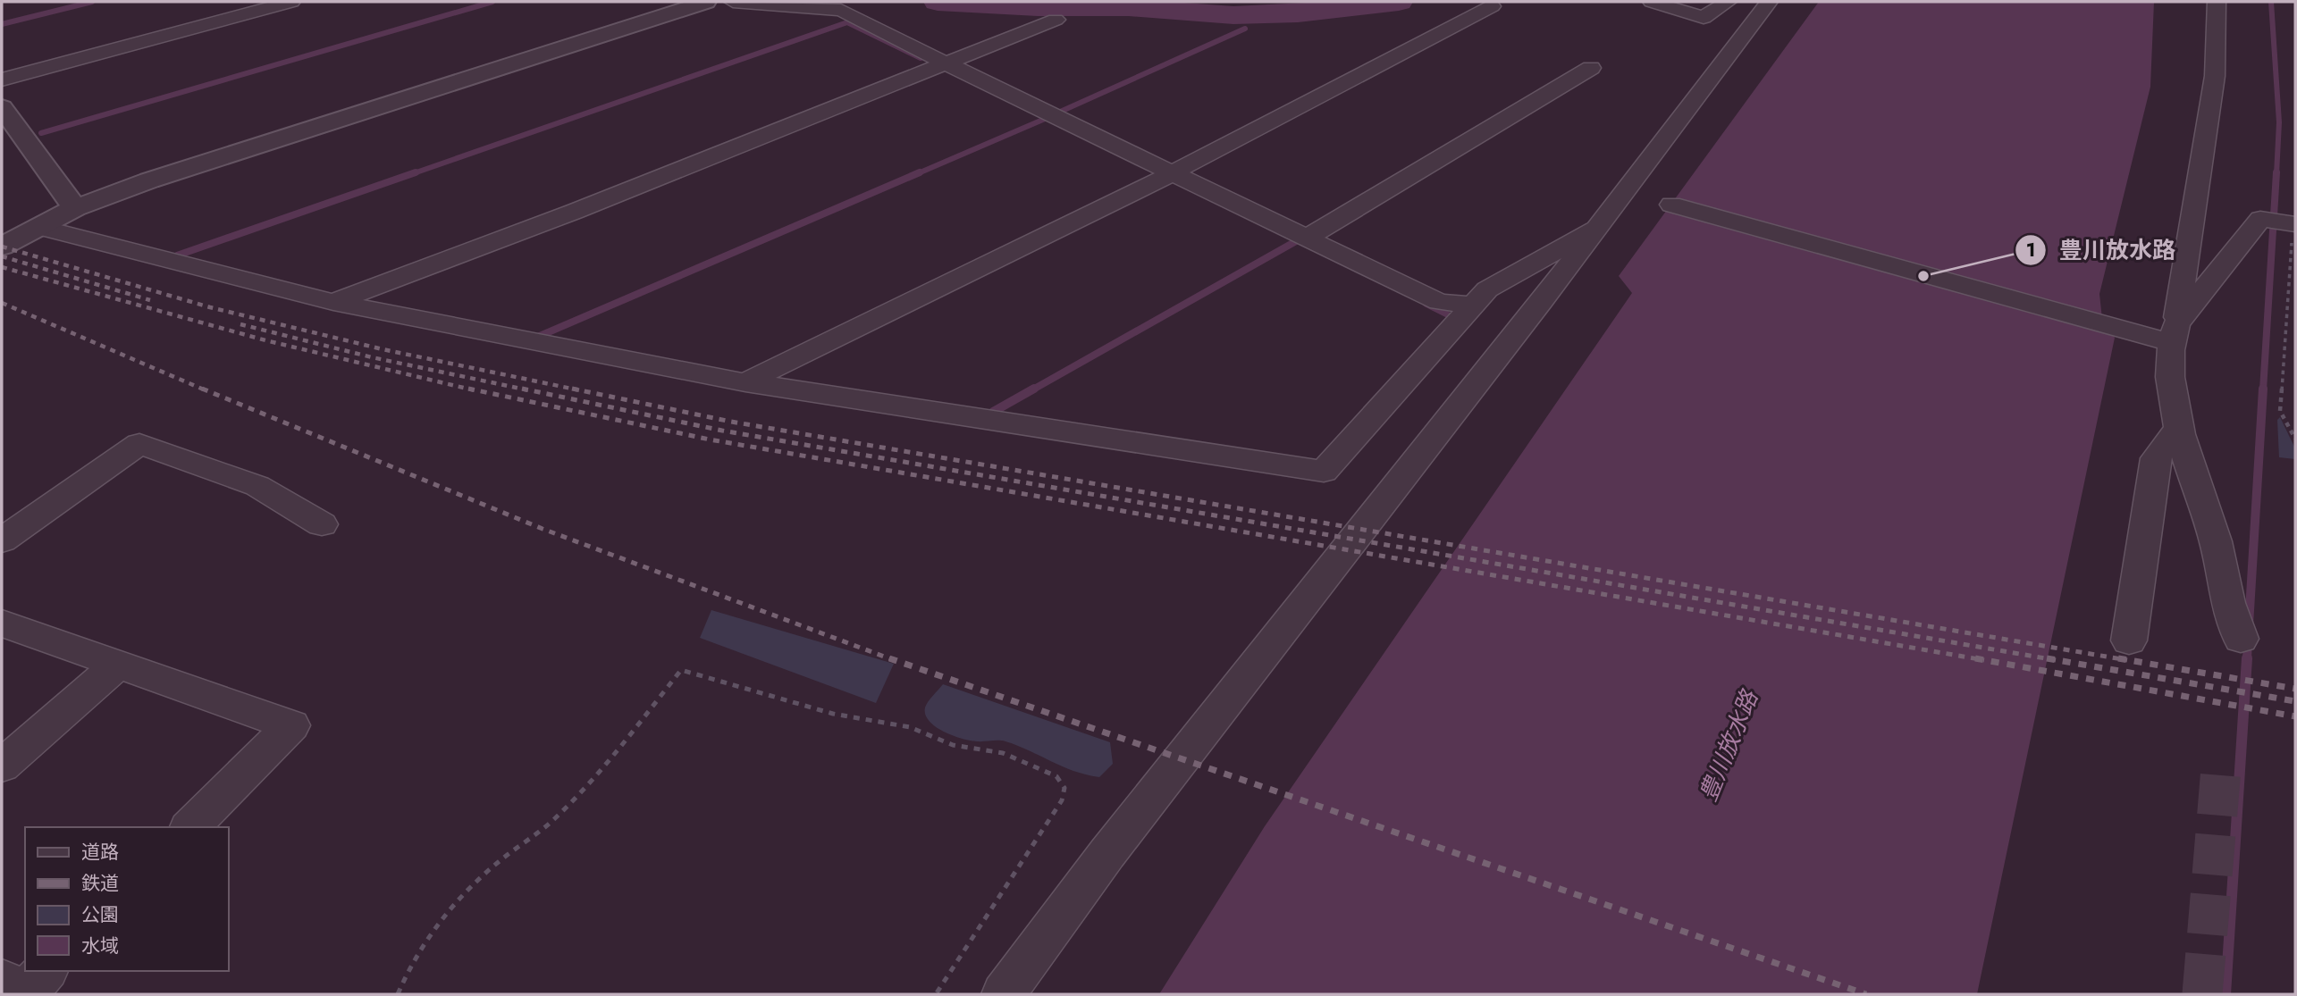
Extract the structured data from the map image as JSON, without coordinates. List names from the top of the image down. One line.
{"water":["豊川放水路"],"places":["豊川放水路"],"legend":["道路","鉄道","公園","水域"]}
